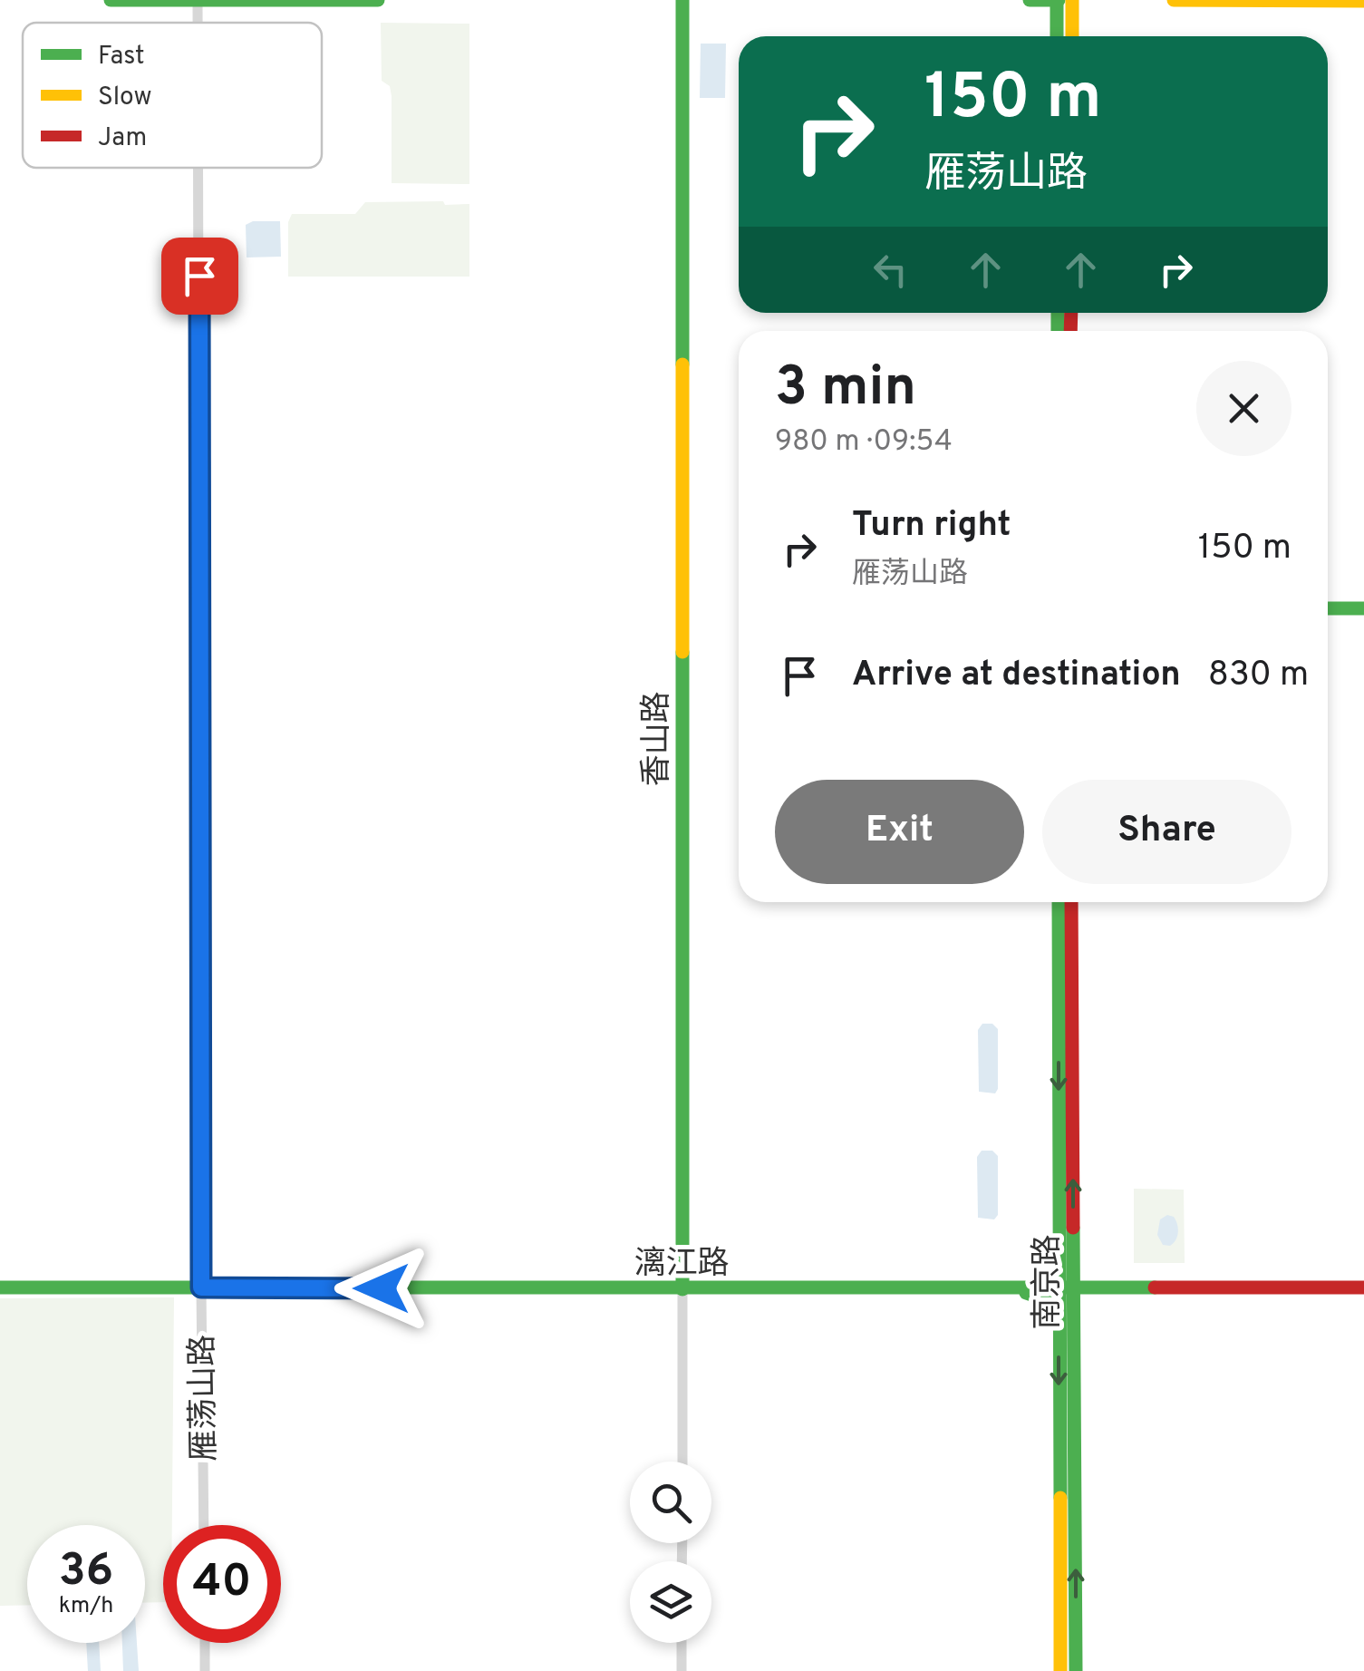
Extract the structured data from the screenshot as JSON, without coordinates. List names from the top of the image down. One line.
{"streets":{"street":["香山路","漓江路","南京路","雁荡山路"]},"crossings":[["香山路","漓江路"],["漓江路","南京路"],["漓江路","雁荡山路"]],"legend":["Fast","Slow","Jam"],"page":{"turn":["150 m","雁荡山路"],"heading":["3 min","980 m · 09:54"],"list":[{"name":"Turn right","note":"雁荡山路","value":"150 m"},{"name":"Arrive at destination","value":"830 m"}],"buttons":["Exit","Share"],"speed":"36 km/h","limit":"40"}}
